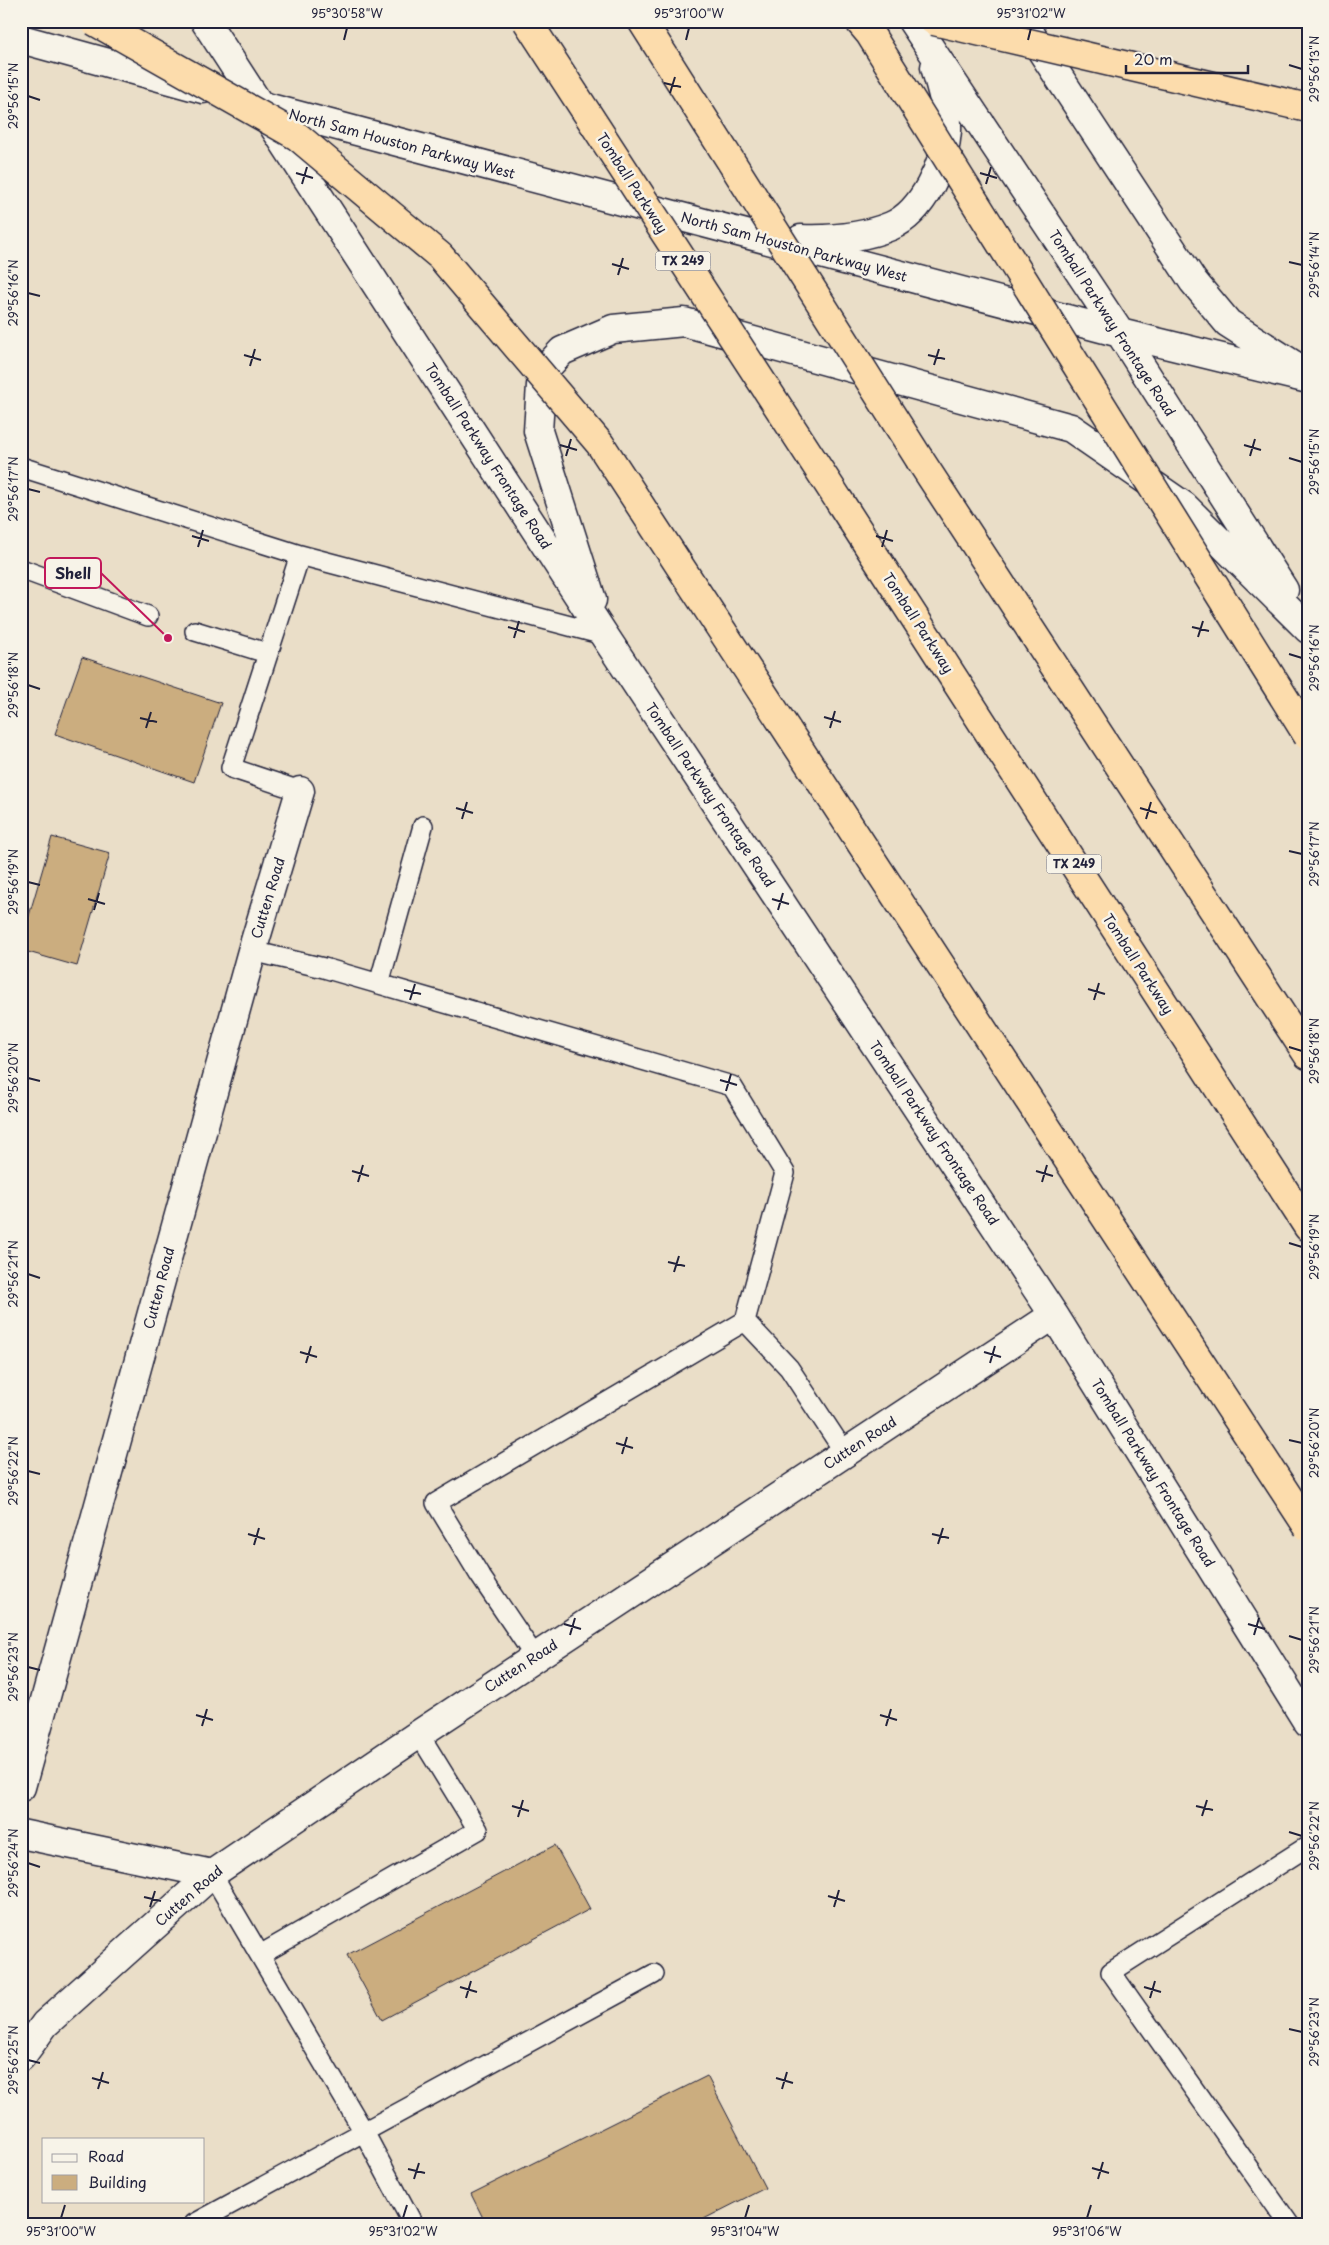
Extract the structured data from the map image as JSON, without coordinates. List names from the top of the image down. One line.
{"streets":{"highway":["Tomball Parkway","TX 249"],"main road":["North Sam Houston Parkway West","Tomball Parkway Frontage Road","Cutten Road"]},"crossings":[["North Sam Houston Parkway West","Tomball Parkway Frontage Road"],["Tomball Parkway Frontage Road","Cutten Road"]],"places":["Shell"],"legend":["Road","Building"],"scale_bar":"20 m","coordinates":["95°30'58\"W","95°31'00\"W","95°31'02\"W","29°56'13\"N","29°56'15\"N","29°56'14\"N","29°56'16\"N","29°56'17\"N","29°56'18\"N","29°56'19\"N","29°56'20\"N","29°56'21\"N","29°56'22\"N","29°56'23\"N","29°56'24\"N","29°56'25\"N","95°31'04\"W","95°31'06\"W"]}
